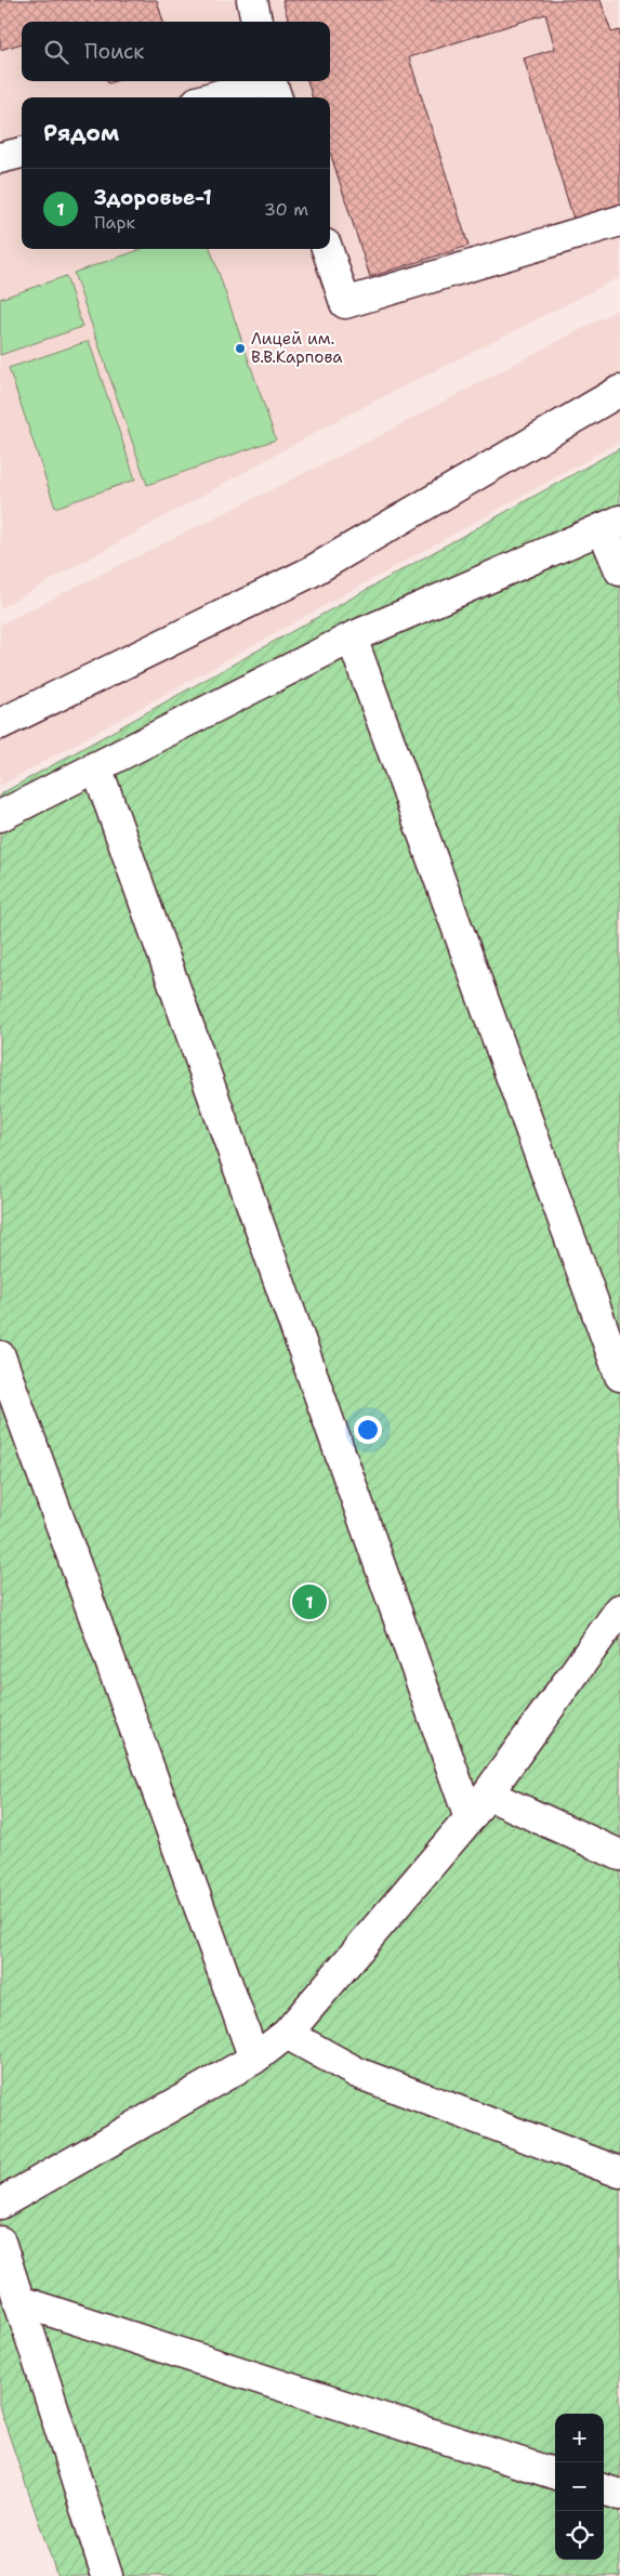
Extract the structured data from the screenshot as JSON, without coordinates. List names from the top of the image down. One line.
{"places":["Лицей им. В.В.Карпова"],"page":{"search":"Поиск","heading":"Рядом","list":[{"mark":"1","name":"Здоровье-1","note":"Парк","value":"30 m"}],"pins":"1","map_buttons":["+","−"]}}
